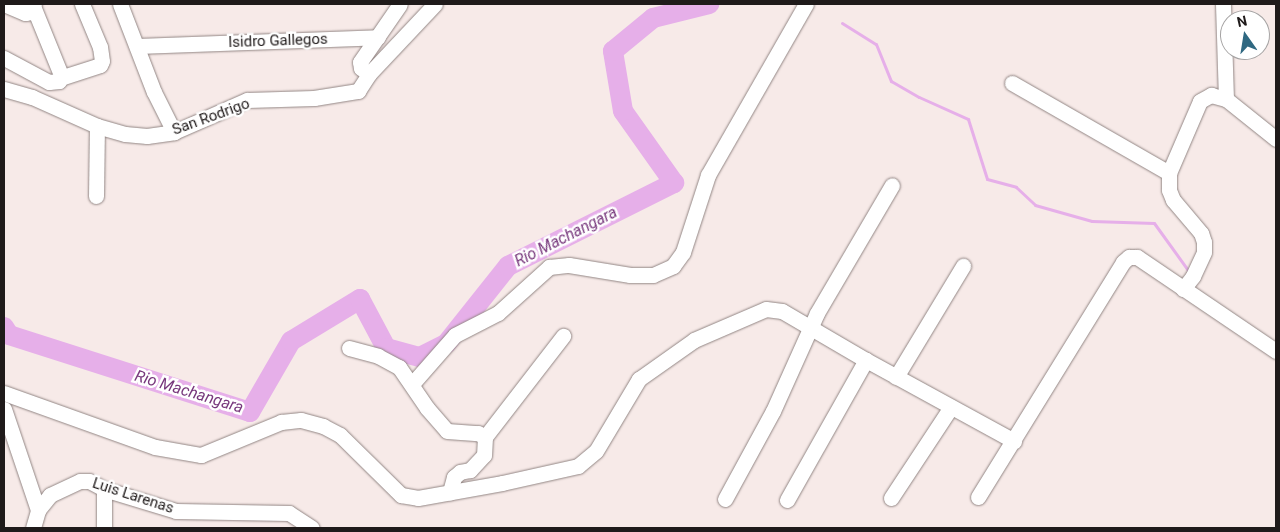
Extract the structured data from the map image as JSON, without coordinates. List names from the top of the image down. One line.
{"streets":{"street":["Isidro Gallegos","San Rodrigo","Luis Larenas"]},"water":["Rio Machangara"],"north":"top"}
